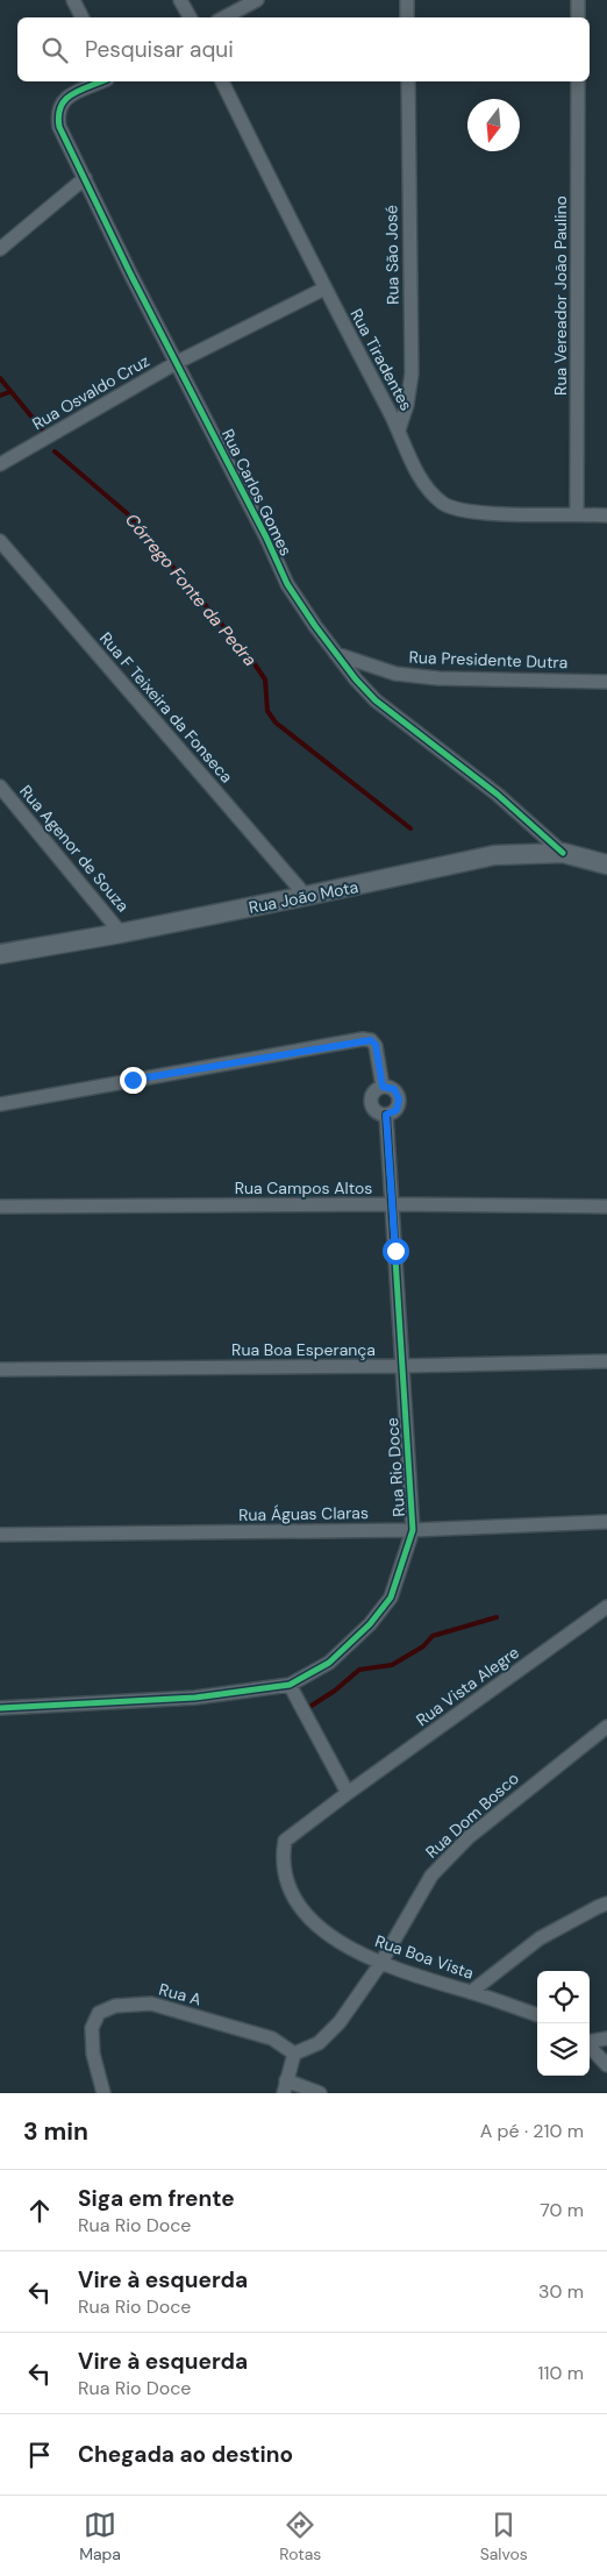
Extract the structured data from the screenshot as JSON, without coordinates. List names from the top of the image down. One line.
{"streets":{"main road":["Rua João Mota"],"street":["Rua São José","Rua Vereador João Paulino","Rua Tiradentes","Rua Osvaldo Cruz","Rua Carlos Gomes","Rua Presidente Dutra","Rua F Teixeira da Fonseca","Rua Agenor de Souza","Rua Campos Altos","Rua Boa Esperança","Rua Rio Doce","Rua Águas Claras","Rua Vista Alegre","Rua Dom Bosco","Rua Boa Vista","Rua A"]},"crossings":[["Rua São José","Rua Tiradentes"],["Rua Vereador João Paulino","Rua Tiradentes"],["Rua Tiradentes","Rua Osvaldo Cruz"],["Rua Osvaldo Cruz","Rua Carlos Gomes"],["Rua Carlos Gomes","Rua Presidente Dutra"],["Rua Carlos Gomes","Rua João Mota"],["Rua F Teixeira da Fonseca","Rua João Mota"],["Rua Agenor de Souza","Rua João Mota"],["Rua Campos Altos","Rua Rio Doce"],["Rua Boa Esperança","Rua Rio Doce"],["Rua Rio Doce","Rua Águas Claras"],["Rua Vista Alegre","Rua Boa Vista"],["Rua Dom Bosco","Rua Boa Vista"],["Rua Dom Bosco","Rua A"]],"water":["Córrego Fonte da Pedra"],"north":"bottom","page":{"search":"Pesquisar aqui","heading":["3 min","A pé · 210 m"],"list":[["Siga em frente","Rua Rio Doce","70 m"],["Vire à esquerda","Rua Rio Doce","30 m"],["Vire à esquerda","Rua Rio Doce","110 m"],"Chegada ao destino"],"nav":["Mapa","Rotas","Salvos"]}}
